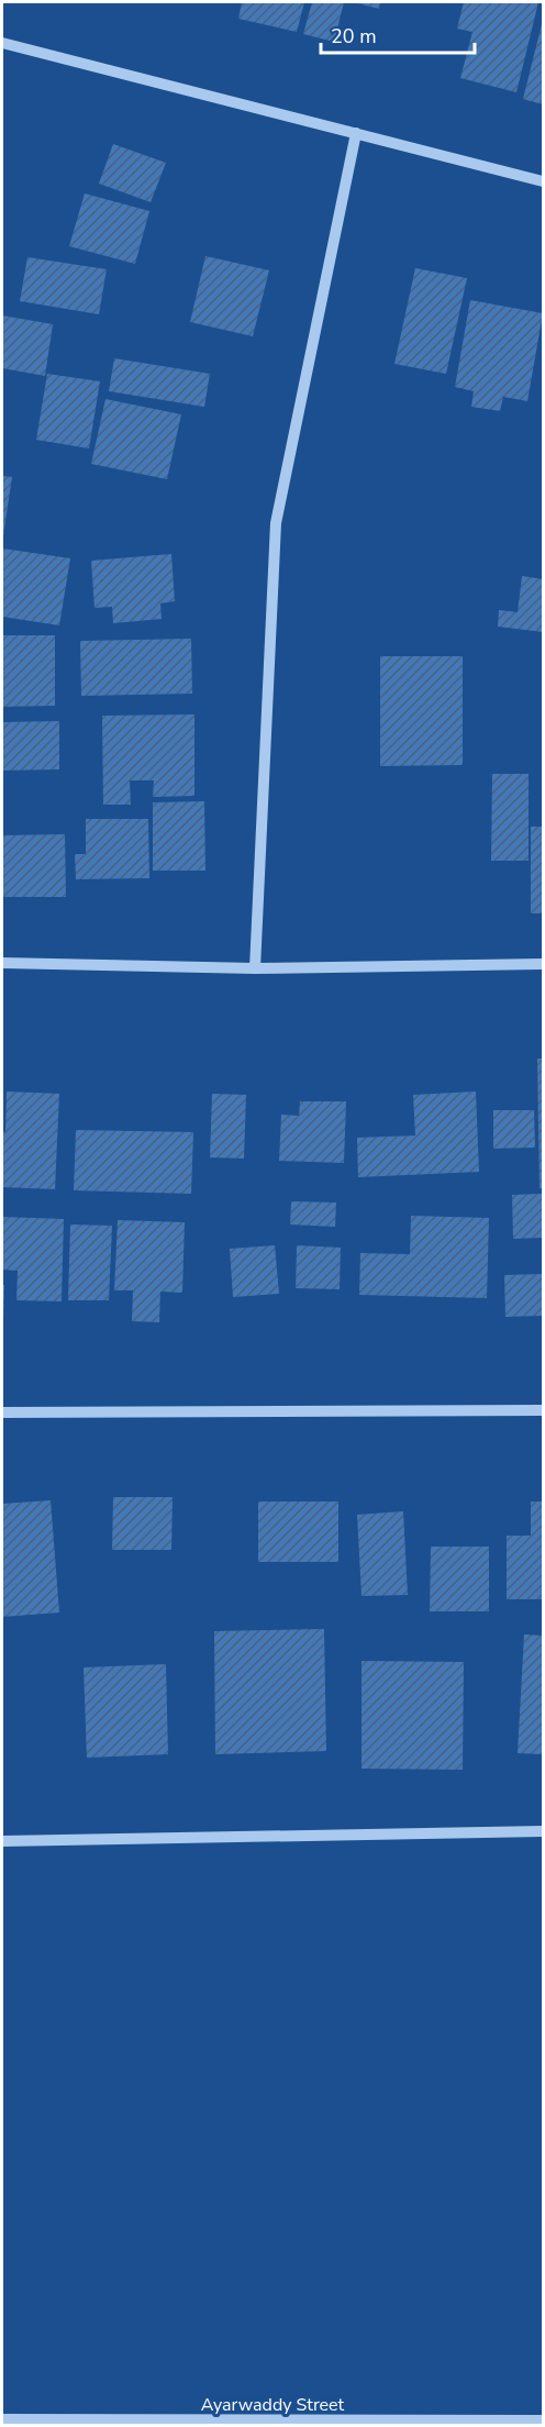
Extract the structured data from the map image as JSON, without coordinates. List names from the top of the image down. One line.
{"streets":{"street":["Ayarwaddy Street"]},"scale_bar":"20 m"}
